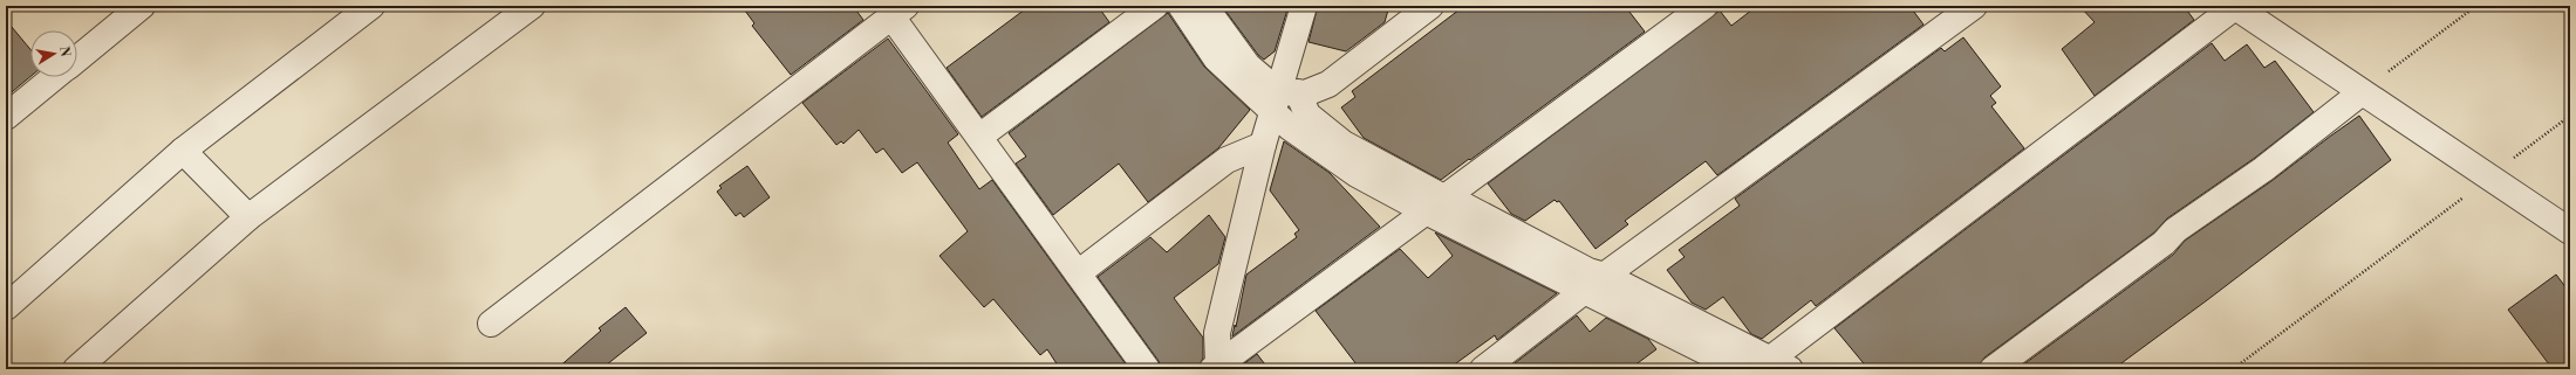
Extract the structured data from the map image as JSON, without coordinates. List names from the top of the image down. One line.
{"north":"right"}
